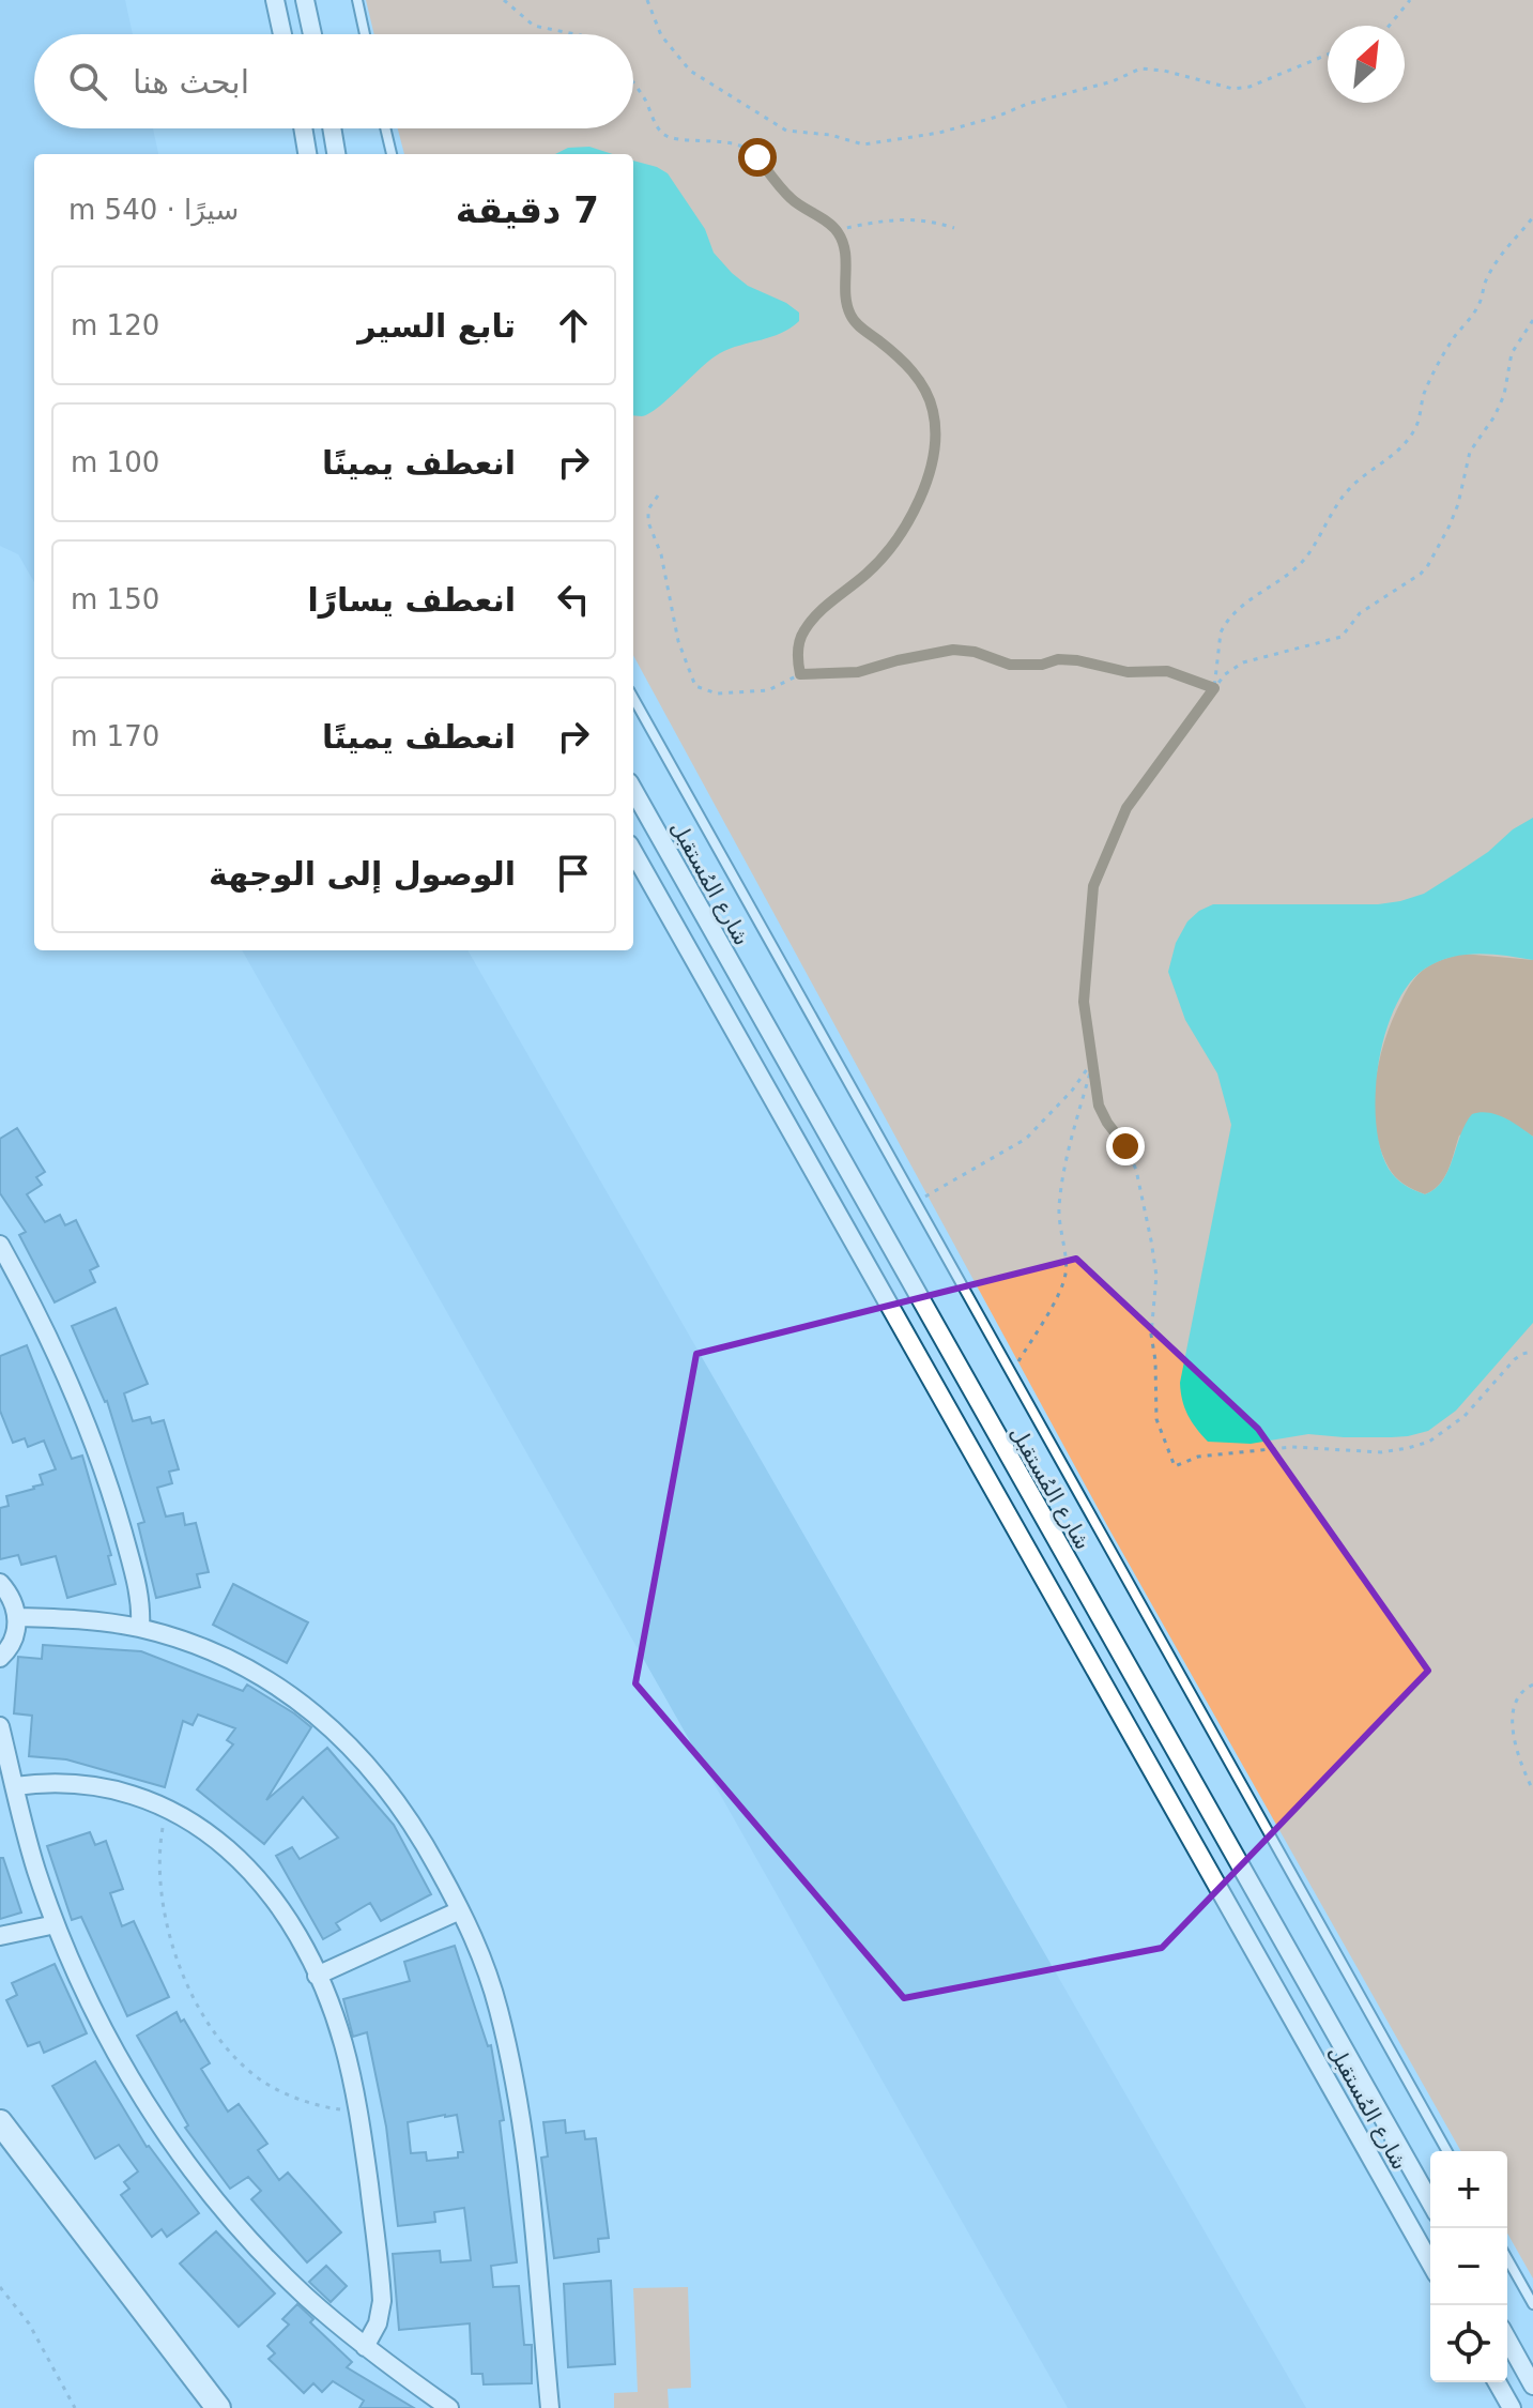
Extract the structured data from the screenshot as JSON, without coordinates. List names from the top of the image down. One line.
{"streets":{"street":["شارع المُستقبل"]},"north":"top right","page":{"search":"ابحث هنا","heading":["7 دقيقة","سيرًا · 540 m"],"list":[["تابع السير","120 m"],["انعطف يمينًا","100 m"],["انعطف يسارًا","150 m"],["انعطف يمينًا","170 m"],"الوصول إلى الوجهة"],"map_buttons":["+","−"]}}
